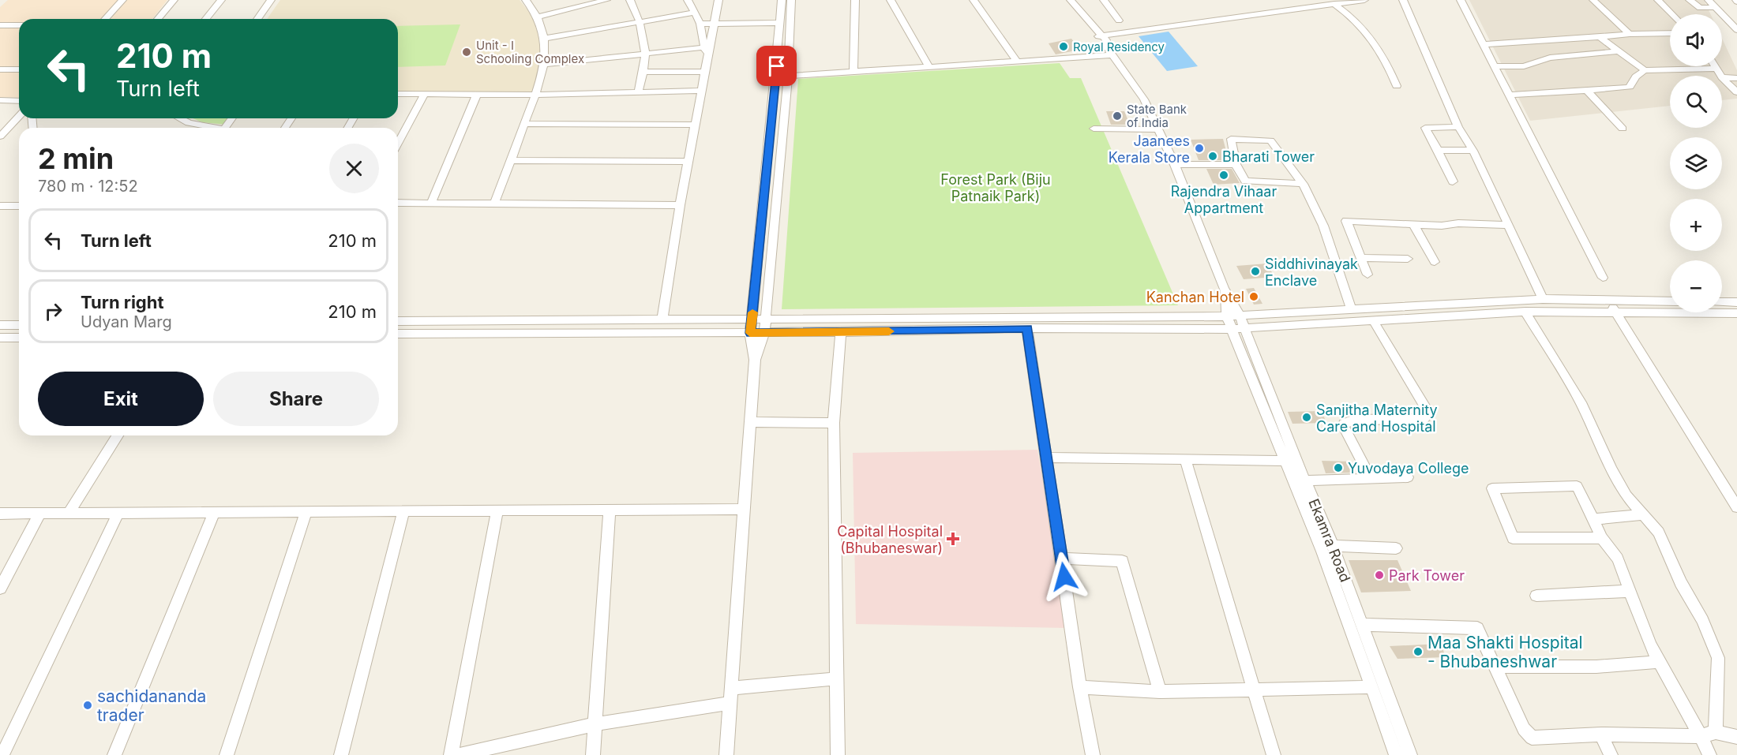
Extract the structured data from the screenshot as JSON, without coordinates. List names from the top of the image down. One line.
{"streets":{"street":["Ekamra Road"]},"parks":["Forest Park (Biju Patnaik Park)"],"places":{"other":["Royal Residency","Unit - I Schooling Complex","State Bank of India","Jaanees Kerala Store","Bharati Tower","Rajendra Vihaar Appartment","Siddhivinayak Enclave","Kanchan Hotel","Sanjitha Maternity Care and Hospital","Yuvodaya College","Park Tower","Maa Shakti Hospital - Bhubaneshwar","sachidananda trader"],"health":["Capital Hospital (Bhubaneswar)"]},"page":{"map_buttons":["+","−"],"turn":["210 m","Turn left"],"heading":["2 min","780 m · 12:52"],"list":[{"name":"Turn left","value":"210 m"},{"name":"Turn right","note":"Udyan Marg","value":"210 m"}],"buttons":["Exit","Share"]}}
